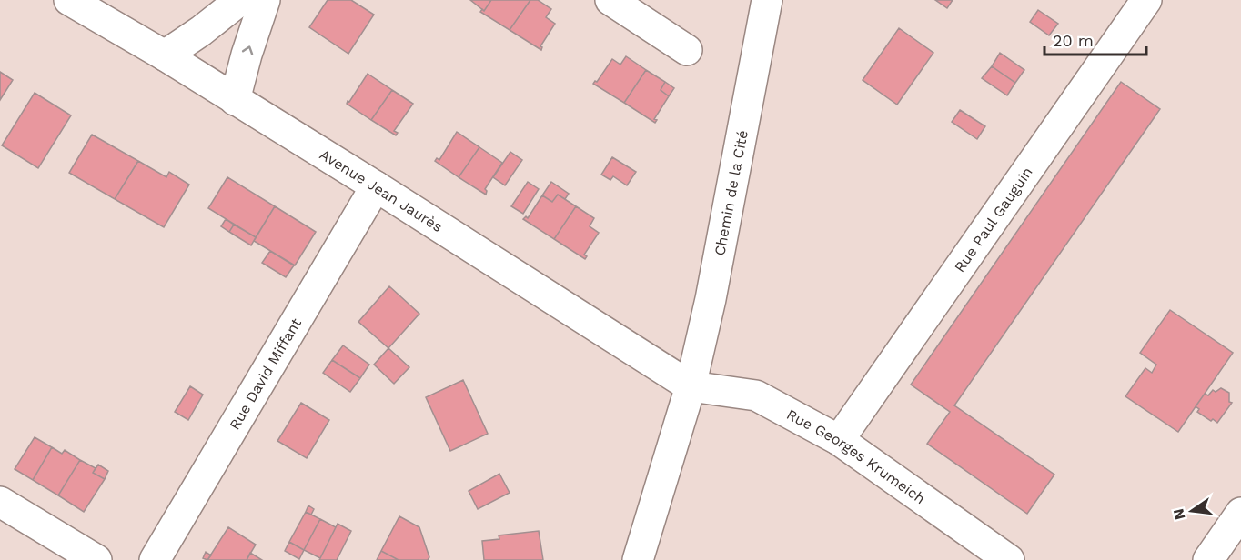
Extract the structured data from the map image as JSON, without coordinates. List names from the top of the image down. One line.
{"streets":{"street":["Avenue Jean Jaurès","Chemin de la Cité","Rue Paul Gauguin","Rue David Miffant","Rue Georges Krumeich"]},"crossings":[["Avenue Jean Jaurès","Chemin de la Cité"],["Avenue Jean Jaurès","Rue David Miffant"],["Avenue Jean Jaurès","Rue Georges Krumeich"],["Chemin de la Cité","Rue Georges Krumeich"],["Rue Paul Gauguin","Rue Georges Krumeich"]],"scale_bar":"20 m","north":"left"}
